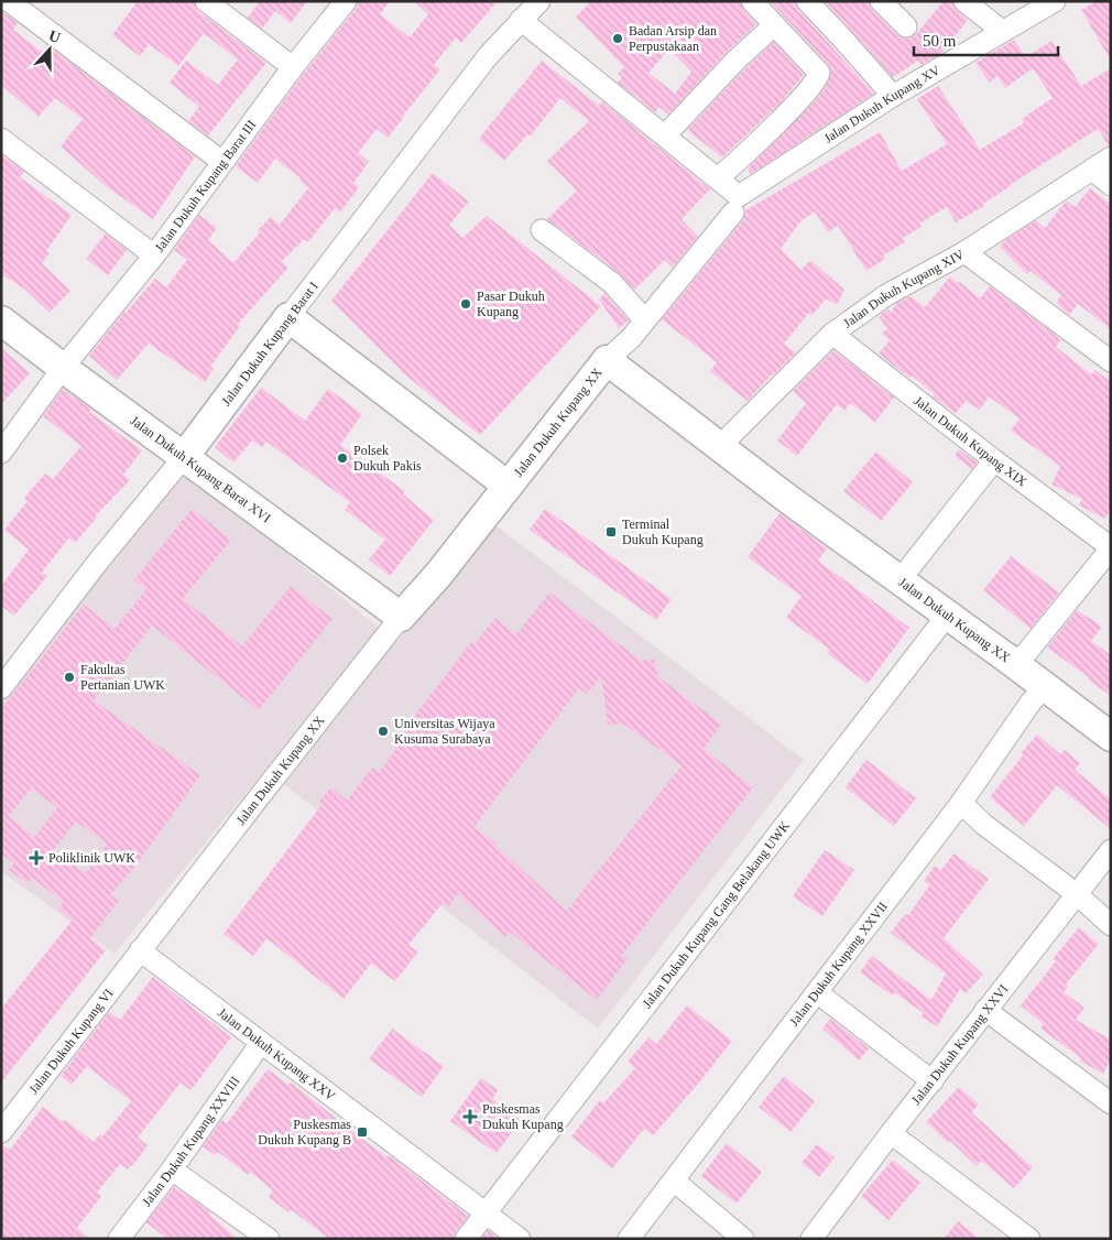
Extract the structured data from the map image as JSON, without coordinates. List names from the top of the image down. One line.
{"streets":{"street":["Jalan Dukuh Kupang XV","Jalan Dukuh Kupang Barat III","Jalan Dukuh Kupang XIV","Jalan Dukuh Kupang Barat I","Jalan Dukuh Kupang XX","Jalan Dukuh Kupang XIX","Jalan Dukuh Kupang Barat XVI","Jalan Dukuh Kupang Gang Belakang UWK","Jalan Dukuh Kupang XXVII","Jalan Dukuh Kupang VI","Jalan Dukuh Kupang XXVI","Jalan Dukuh Kupang XXV","Jalan Dukuh Kupang XXVIII"]},"crossings":[["Jalan Dukuh Kupang XV","Jalan Dukuh Kupang XX"],["Jalan Dukuh Kupang Barat III","Jalan Dukuh Kupang Barat XVI"],["Jalan Dukuh Kupang XIV","Jalan Dukuh Kupang XX"],["Jalan Dukuh Kupang XIV","Jalan Dukuh Kupang XIX"],["Jalan Dukuh Kupang Barat I","Jalan Dukuh Kupang Barat XVI"],["Jalan Dukuh Kupang XX","Jalan Dukuh Kupang Barat XVI"],["Jalan Dukuh Kupang XX","Jalan Dukuh Kupang Gang Belakang UWK"],["Jalan Dukuh Kupang XX","Jalan Dukuh Kupang XXVII"],["Jalan Dukuh Kupang XX","Jalan Dukuh Kupang VI"],["Jalan Dukuh Kupang XX","Jalan Dukuh Kupang XXV"],["Jalan Dukuh Kupang Gang Belakang UWK","Jalan Dukuh Kupang XXV"],["Jalan Dukuh Kupang VI","Jalan Dukuh Kupang XXV"],["Jalan Dukuh Kupang XXV","Jalan Dukuh Kupang XXVIII"]],"places":{"other":["Badan Arsip dan Perpustakaan","Pasar Dukuh Kupang","Polsek Dukuh Pakis","Fakultas Pertanian UWK","Universitas Wijaya Kusuma Surabaya"],"transit":["Terminal Dukuh Kupang","Puskesmas Dukuh Kupang B"],"health":["Poliklinik UWK","Puskesmas Dukuh Kupang"]},"scale_bar":"50 m","north":"top"}
